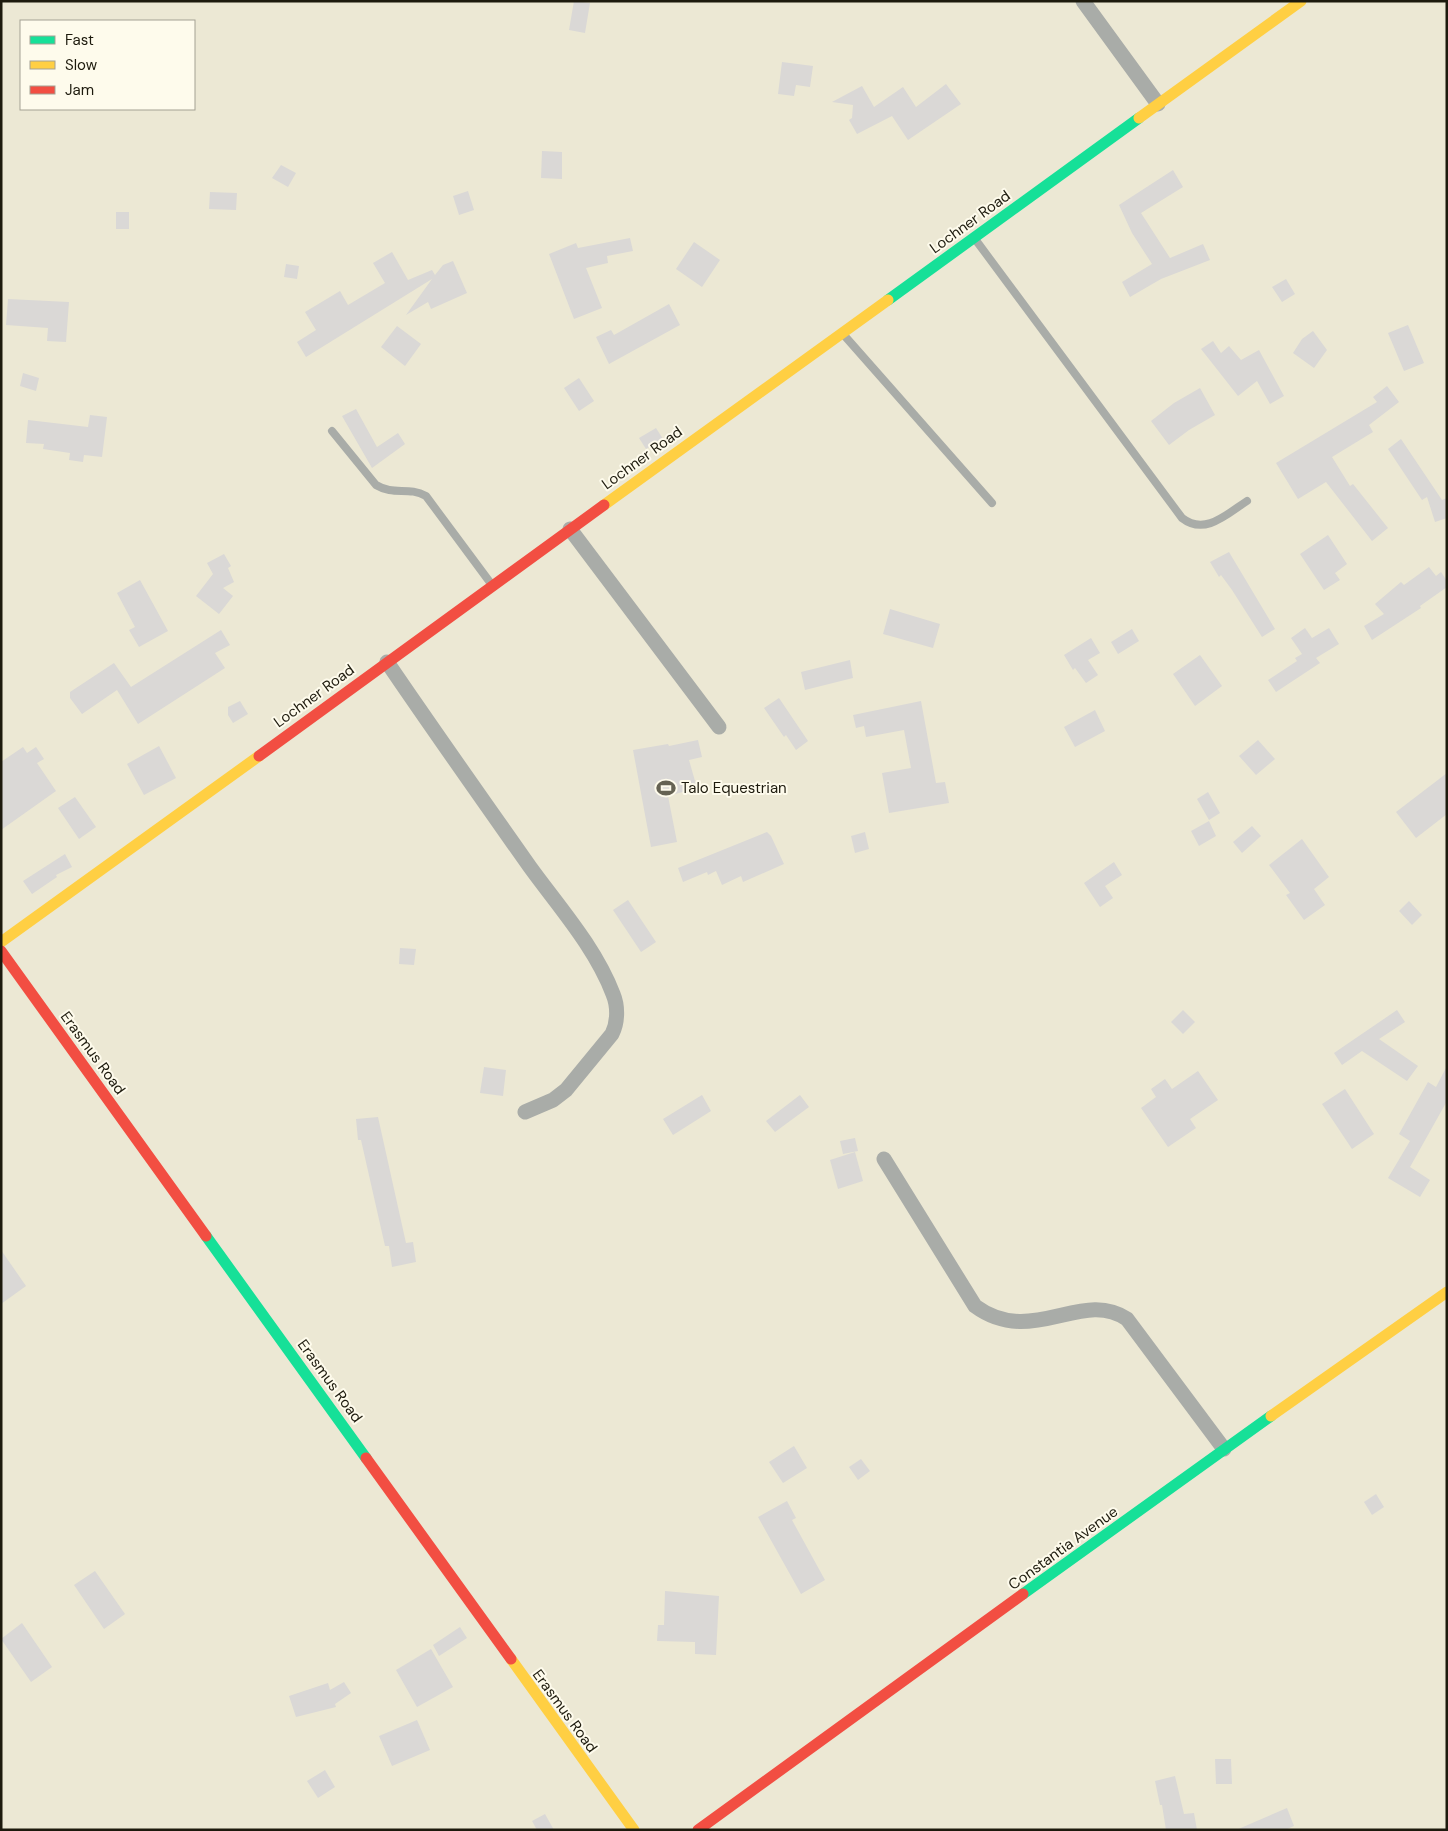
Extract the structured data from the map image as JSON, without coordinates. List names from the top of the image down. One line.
{"streets":{"street":["Lochner Road","Erasmus Road","Constantia Avenue"]},"places":{"sports":["Talo Equestrian"]},"legend":["Fast","Slow","Jam"]}
